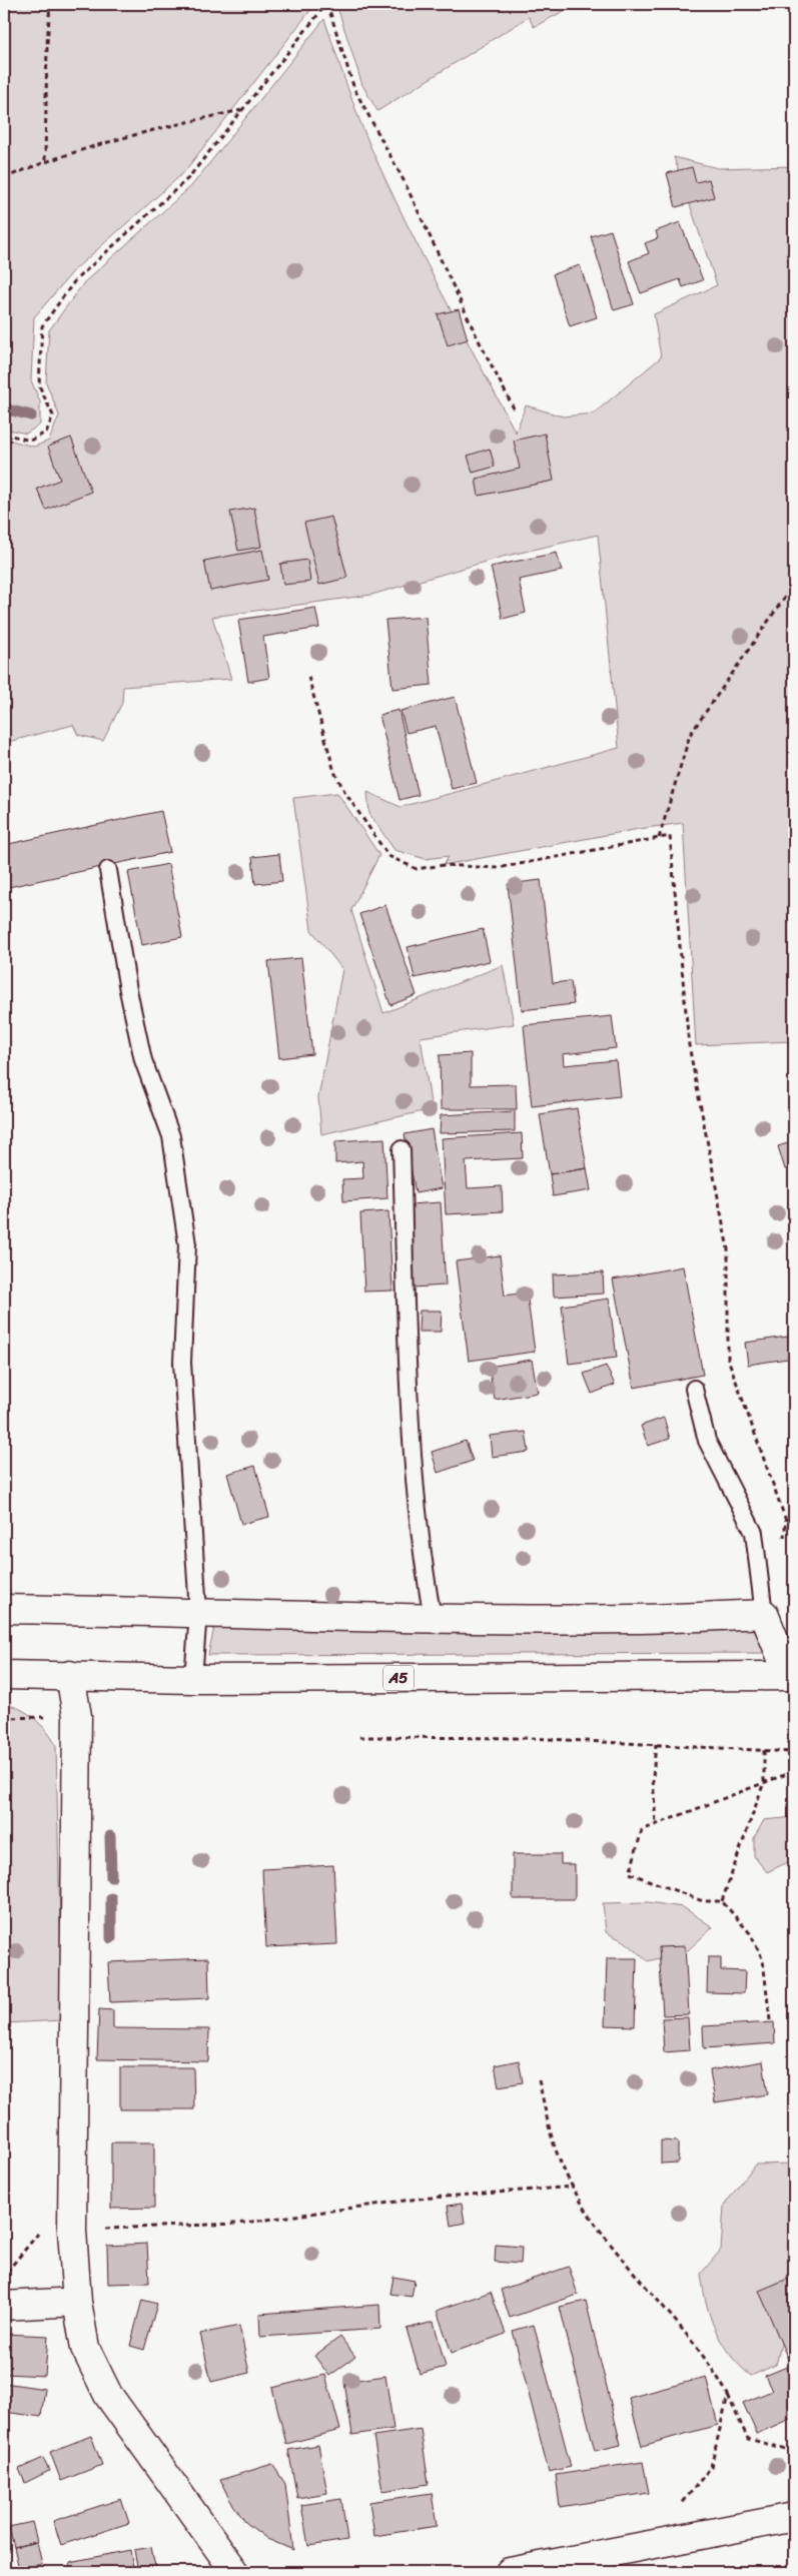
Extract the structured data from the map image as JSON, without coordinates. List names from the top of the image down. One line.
{"streets":{"main road":["A5"]}}
